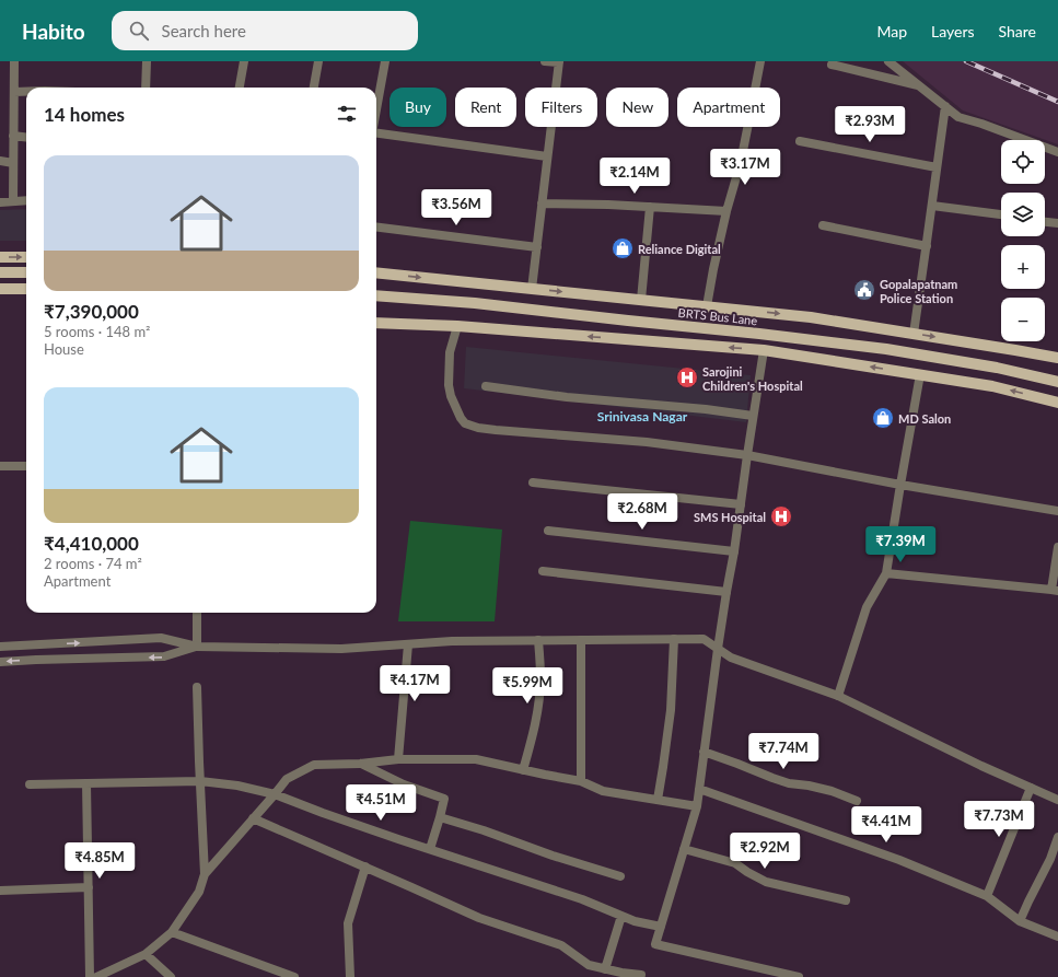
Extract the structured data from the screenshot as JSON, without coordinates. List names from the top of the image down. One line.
{"streets":{"main road":["BRTS Bus Lane"]},"districts":["Srinivasa Nagar"],"places":{"shop":["Reliance Digital","MD Salon"],"public building":["Gopalapatnam Police Station"],"hospital":["Sarojini Children's Hospital","SMS Hospital"]},"page":{"header":"Habito","search":"Search here","nav":["Map","Layers","Share"],"chip":["Buy","Rent","Filters","New","Apartment"],"heading":"14 homes","price":["₹2.93M","₹3.17M","₹2.14M","₹3.56M","₹2.68M","₹7.39M","₹4.17M","₹5.99M","₹7.74M","₹4.51M","₹7.73M","₹4.41M","₹2.92M","₹4.85M"],"map_buttons":["+","−"],"list":[{"name":"₹7,390,000","note":"5 rooms · 148 m² · House"},{"name":"₹4,410,000","note":"2 rooms · 74 m² · Apartment"}]}}
